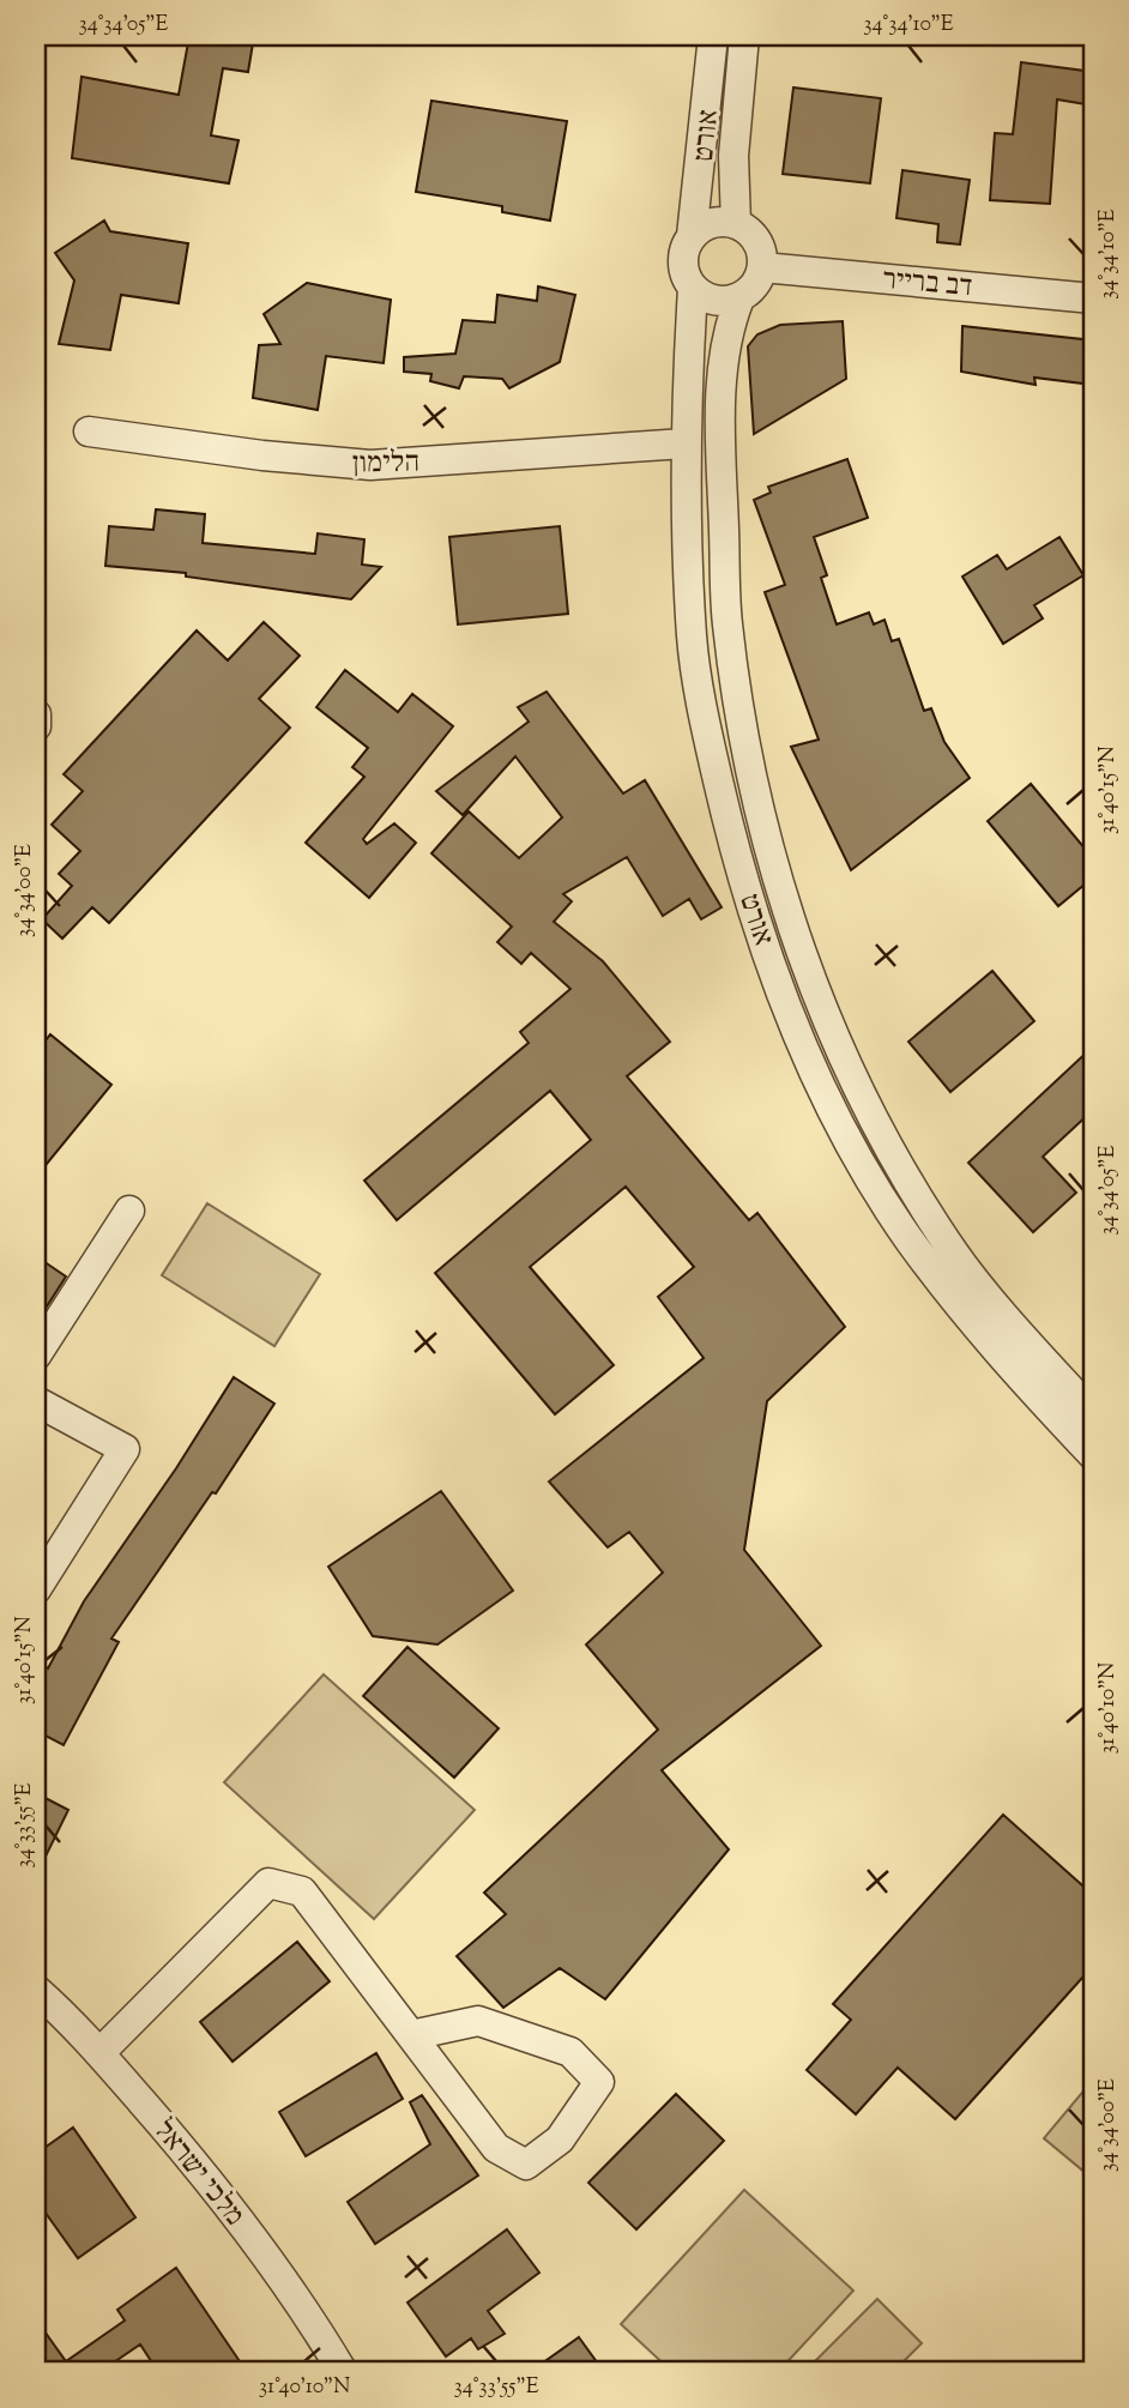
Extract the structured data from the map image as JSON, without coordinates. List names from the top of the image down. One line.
{"streets":{"street":["אורט","דב ברייר","הלימון","מלכי ישראל"]},"crossings":[["אורט","דב ברייר"],["אורט","הלימון"]],"coordinates":["34°34'05\"E","34°34'10\"E","31°40'15\"N","34°34'00\"E","31°40'10\"N","34°33'55\"E"]}
